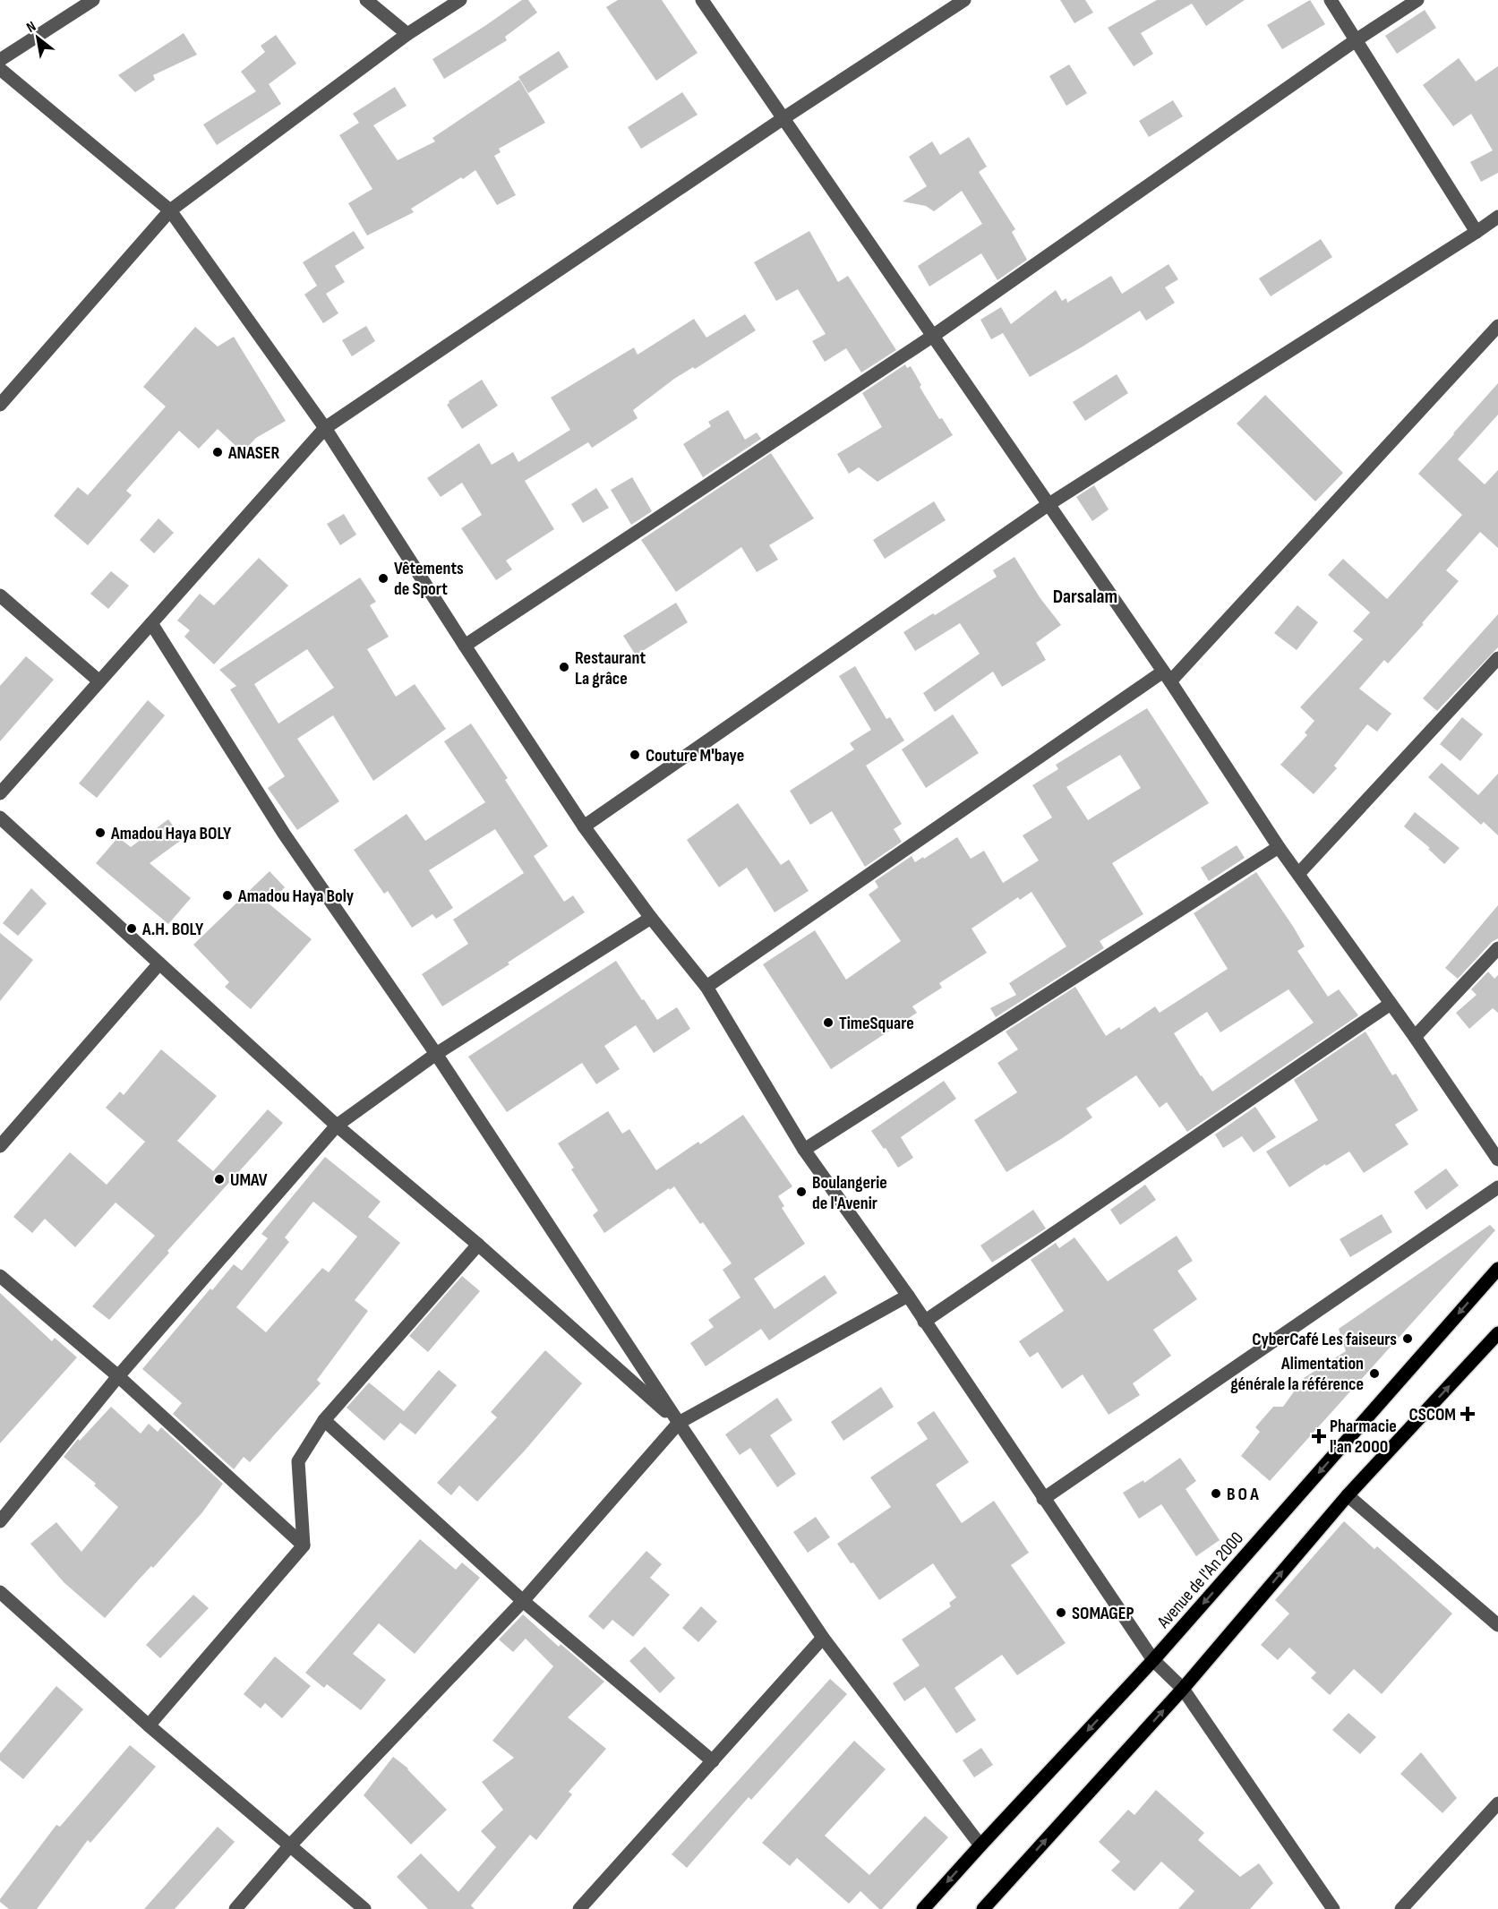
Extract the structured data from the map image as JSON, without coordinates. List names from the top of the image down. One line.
{"streets":{"main road":["Avenue de l'An 2000"]},"districts":["Darsalam"],"places":{"other":["ANASER","Vêtements de Sport","Restaurant La grâce","Couture M'baye","Amadou Haya BOLY","Amadou Haya Boly","A.H. BOLY","TimeSquare","UMAV","Boulangerie de l'Avenir","CyberCafé Les faiseurs","Alimentation générale la référence","B O A","SOMAGEP"],"health":["CSCOM","Pharmacie l'an 2000"]},"north":"top left"}
